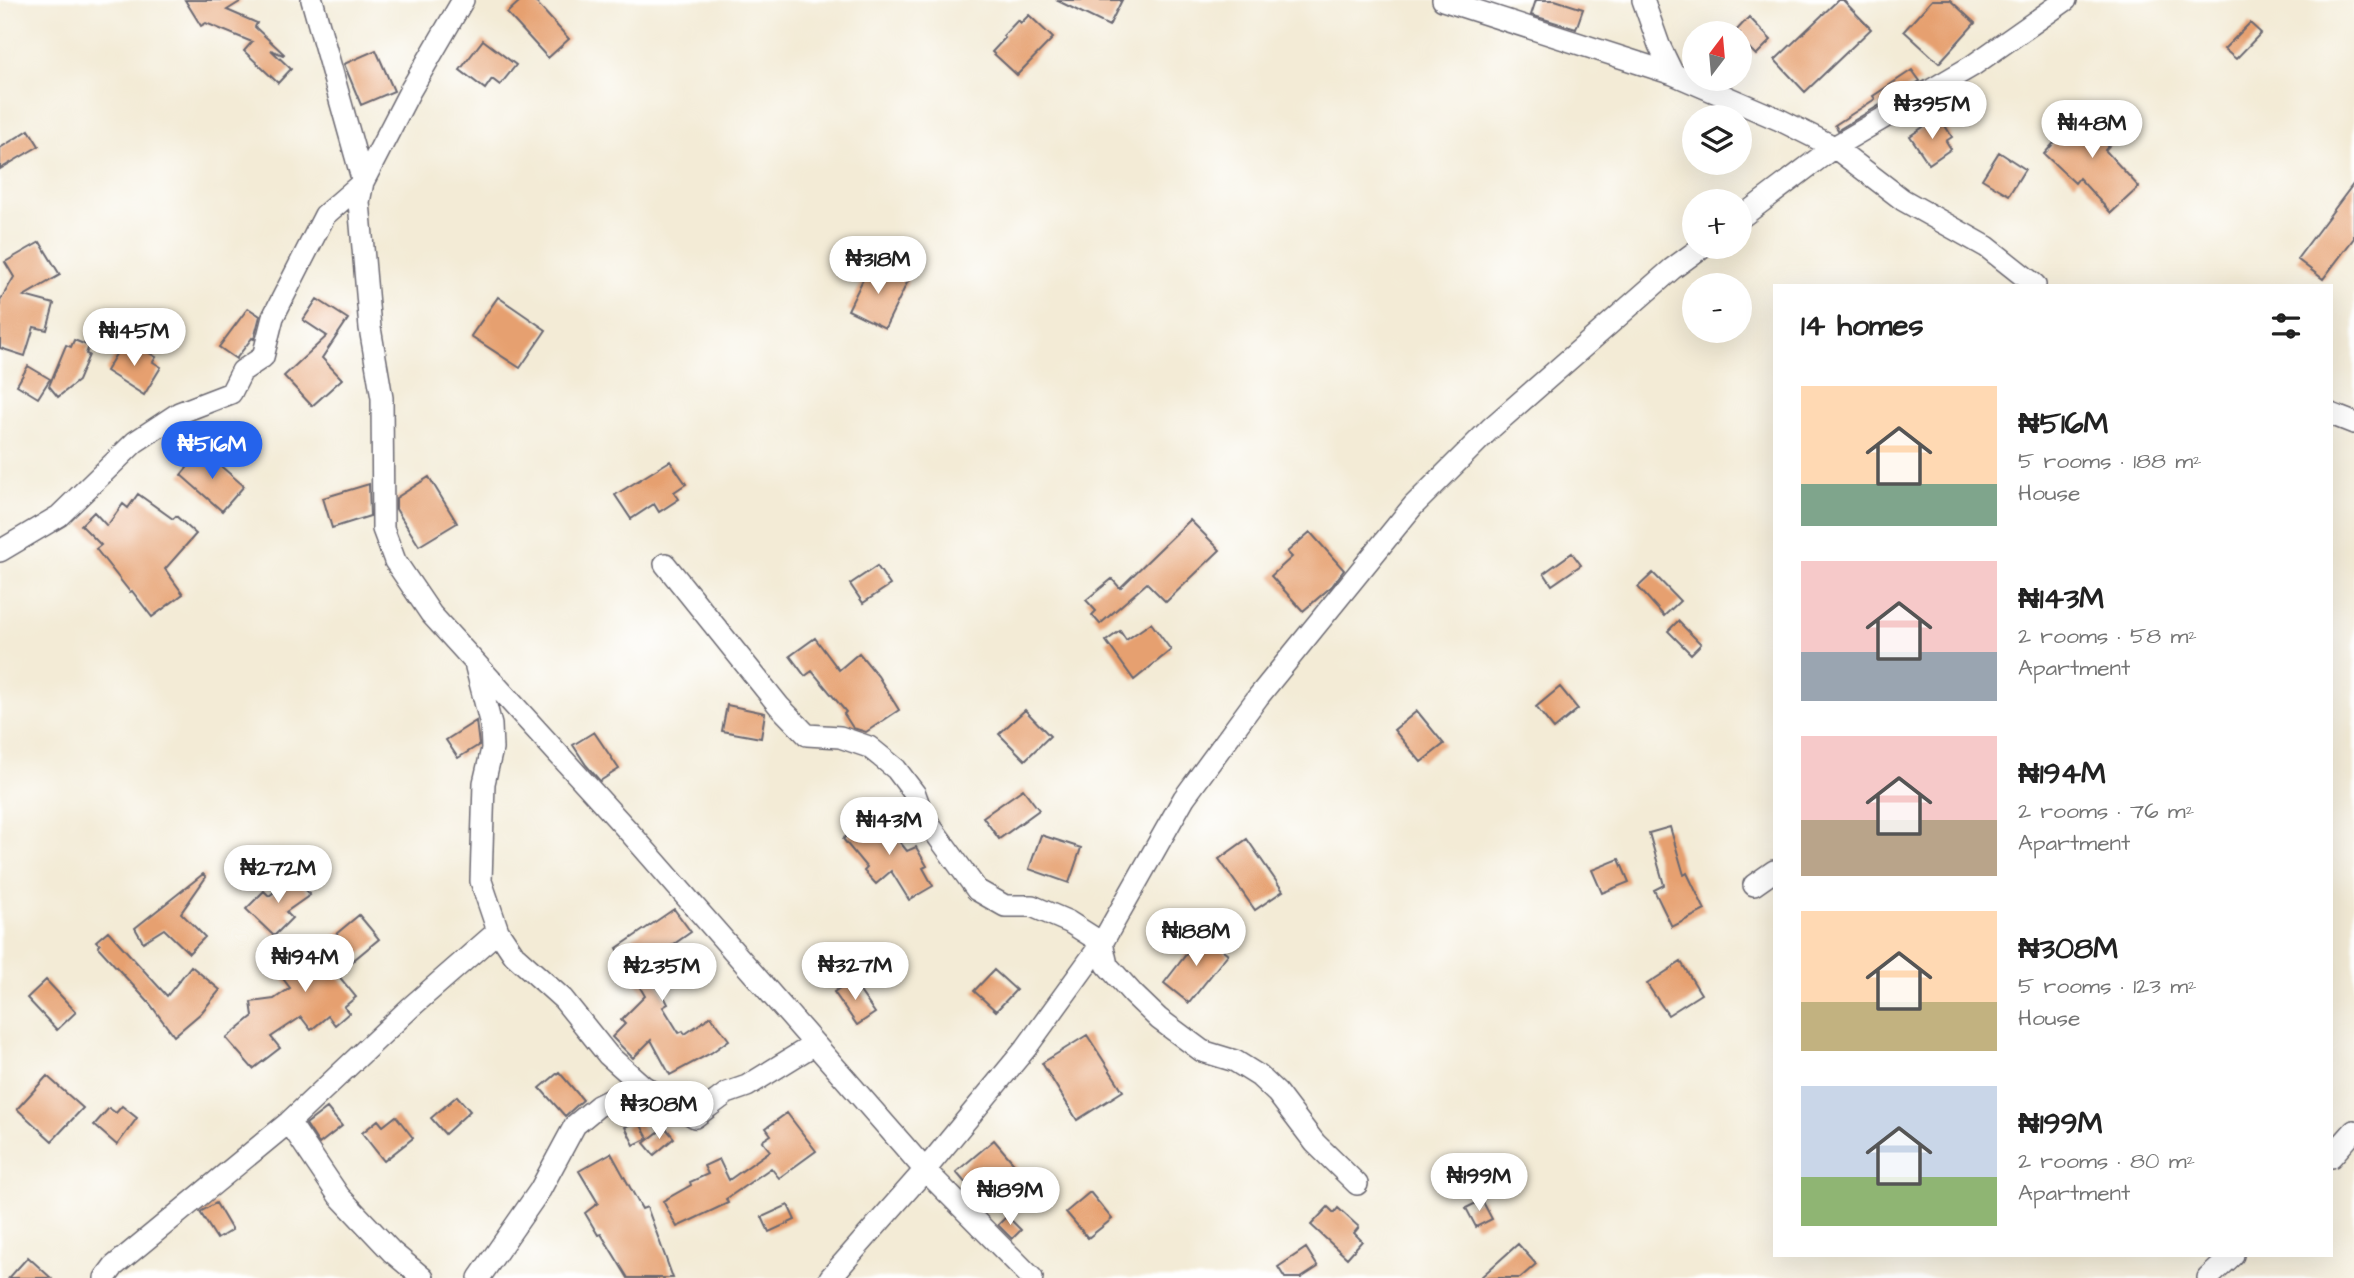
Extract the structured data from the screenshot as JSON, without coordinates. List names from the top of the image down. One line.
{"north":"top","page":{"map_buttons":["+","−"],"price":["₦395M","₦148M","₦318M","₦145M","₦516M","₦143M","₦272M","₦188M","₦194M","₦327M","₦235M","₦308M","₦199M","₦189M"],"heading":"14 homes","list":[{"name":"₦516M","note":"5 rooms · 188 m² · House"},{"name":"₦143M","note":"2 rooms · 58 m² · Apartment"},{"name":"₦194M","note":"2 rooms · 76 m² · Apartment"},{"name":"₦308M","note":"5 rooms · 123 m² · House"},{"name":"₦199M","note":"2 rooms · 80 m² · Apartment"}]}}
